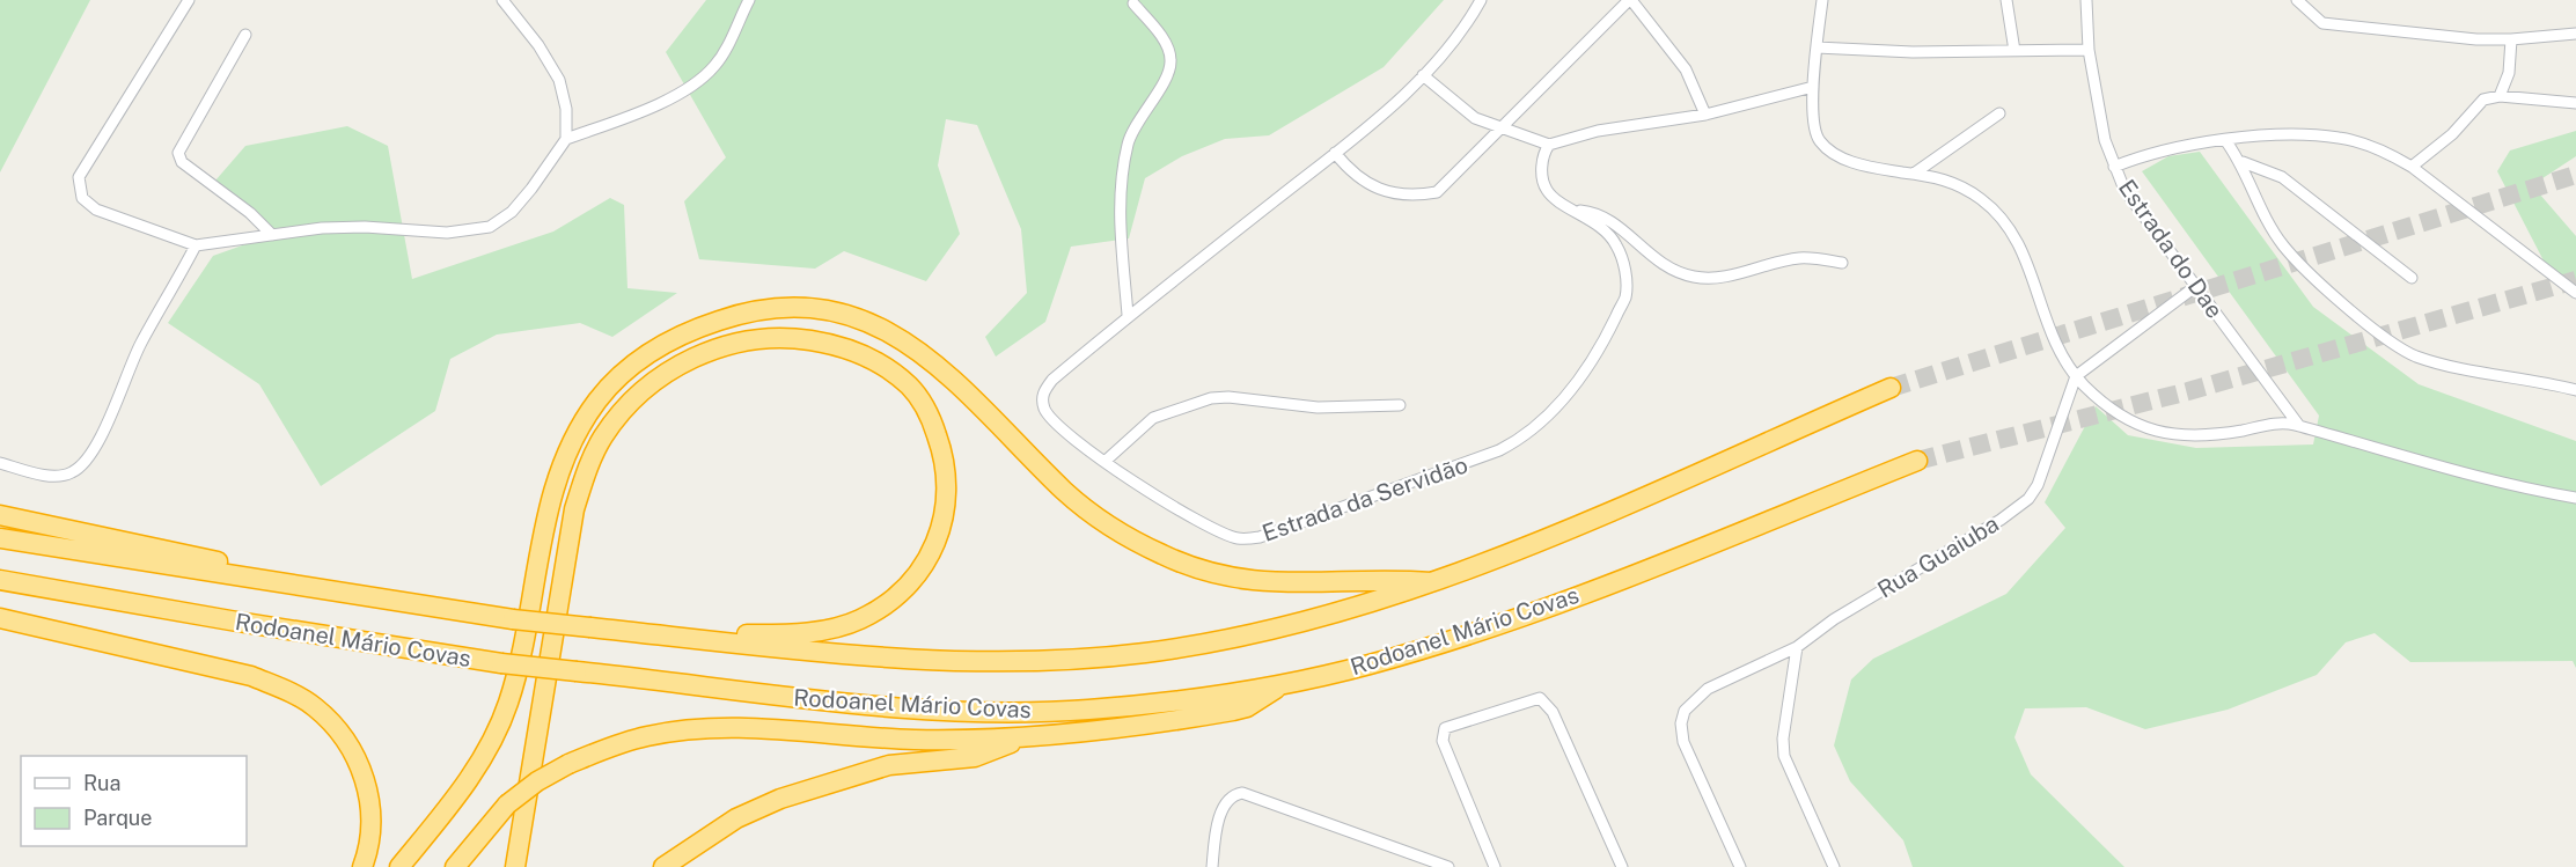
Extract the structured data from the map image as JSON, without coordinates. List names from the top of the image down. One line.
{"streets":{"highway":["Rodoanel Mário Covas"],"street":["Estrada do Dae","Estrada da Servidão","Rua Guaiuba"]},"legend":["Rua","Parque"]}
